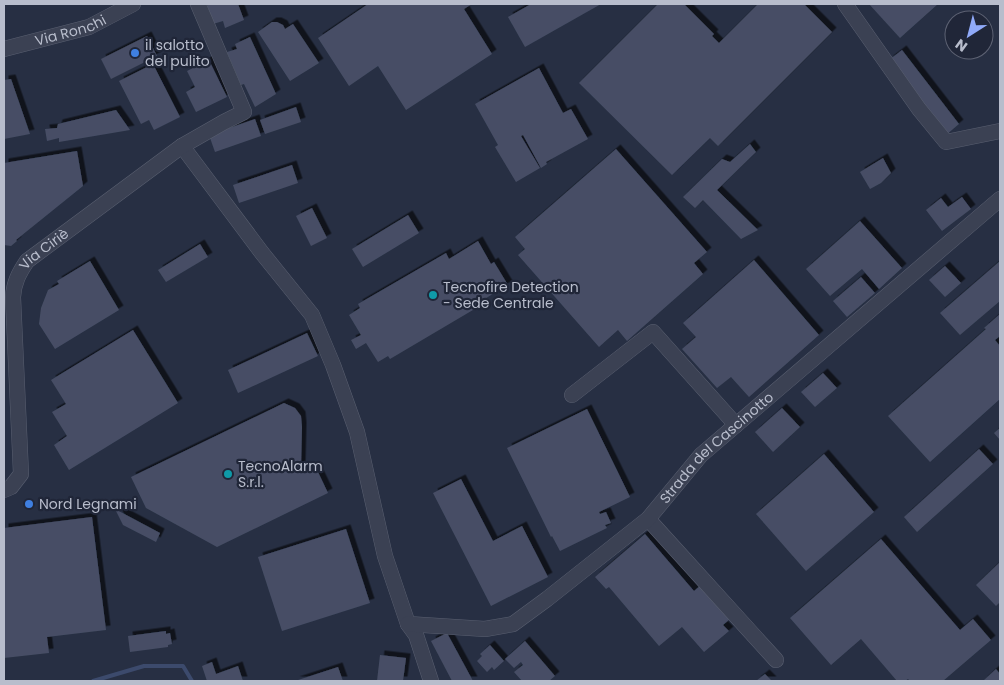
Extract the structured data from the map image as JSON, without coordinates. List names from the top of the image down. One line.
{"streets":{"street":["Via Ronchi","Via Ciriè","Strada del Cascinotto"]},"places":["il salotto del pulito","Tecnofire Detection - Sede Centrale","TecnoAlarm S.r.l.","Nord Legnami"],"north":"bottom left"}
